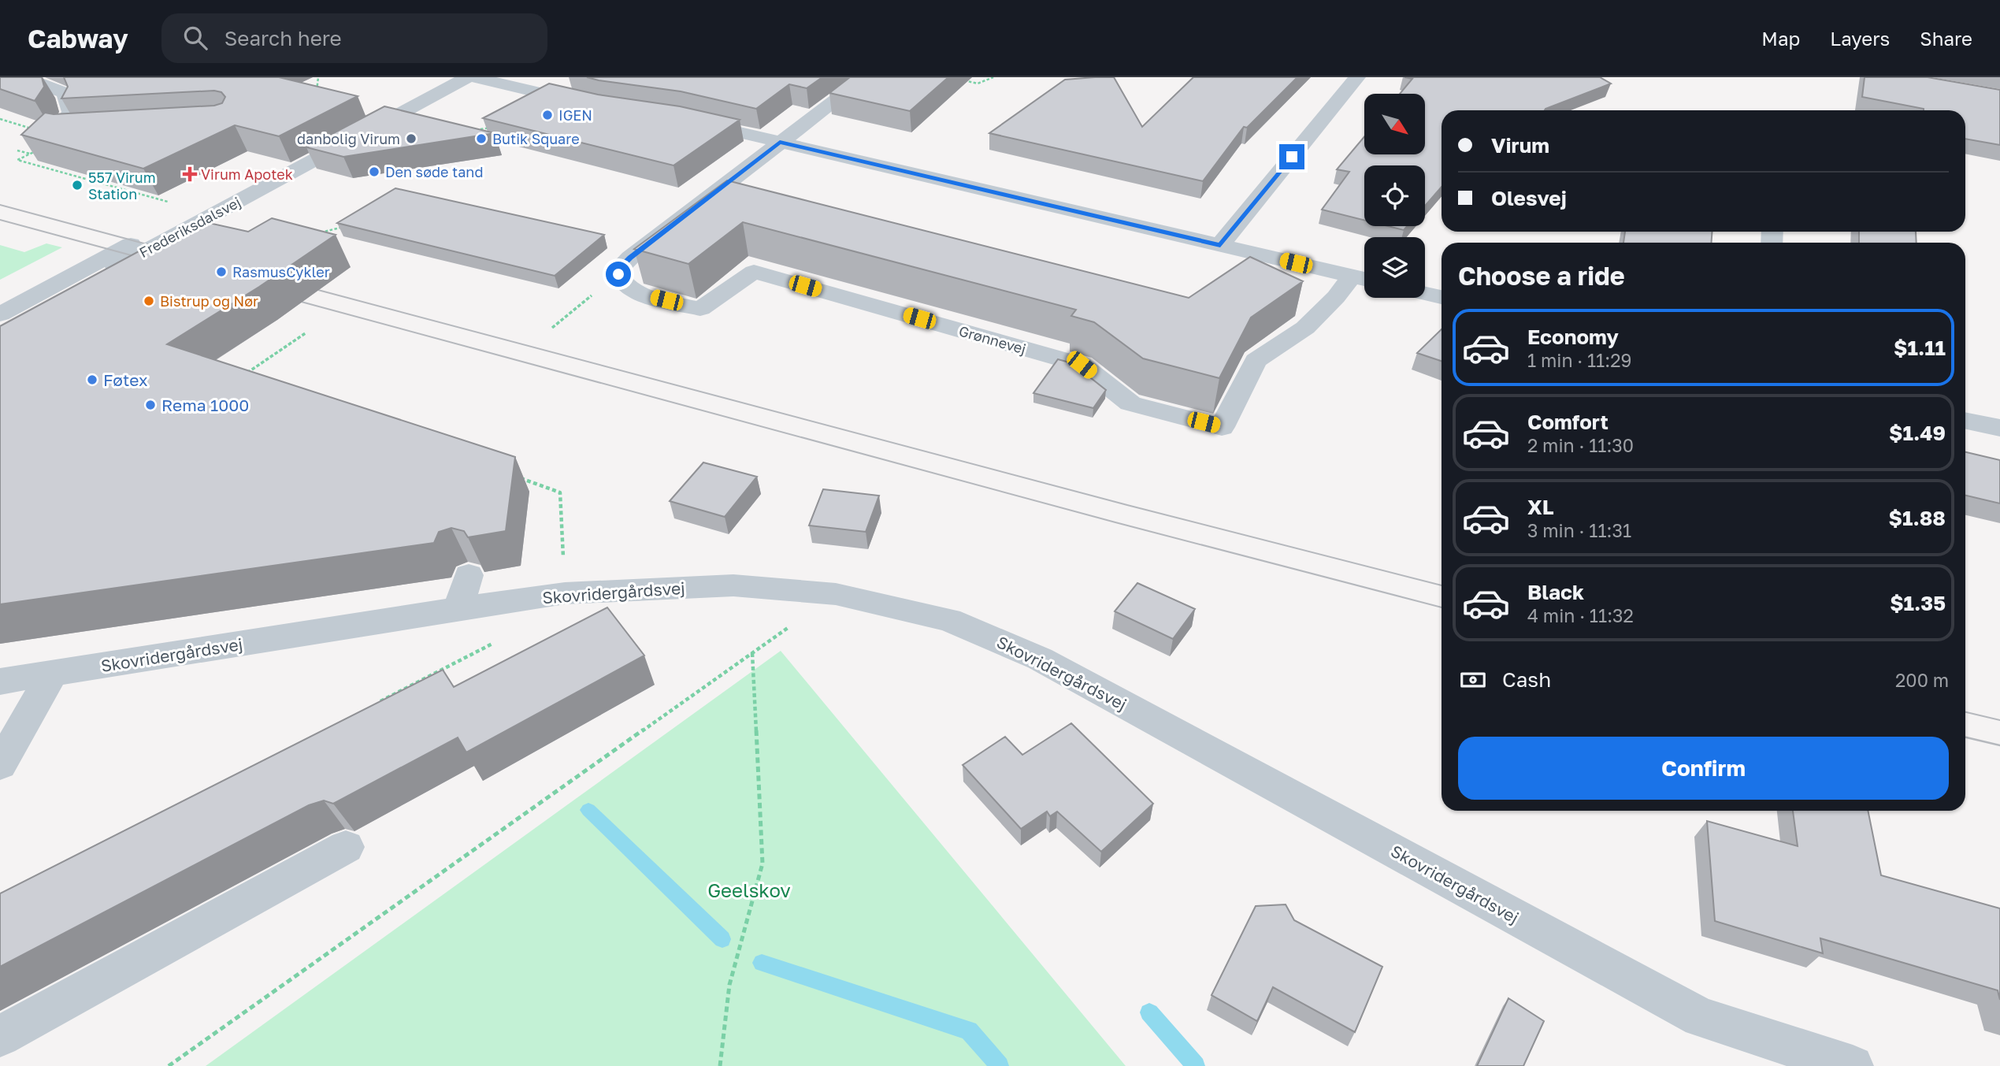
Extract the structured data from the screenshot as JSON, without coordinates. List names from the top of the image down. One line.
{"streets":{"street":["Frederiksdalsvej","Grønnevej","Skovridergårdsvej"]},"parks":["Geelskov"],"places":{"other":["IGEN","danbolig Virum","Butik Square","Den søde tand","557 Virum Station","RasmusCykler","Bistrup og Nør","Føtex","Rema 1000"],"health":["Virum Apotek"]},"north":"bottom right","page":{"header":"Cabway","search":"Search here","nav":["Map","Layers","Share"],"banner":["Virum","Olesvej"],"heading":"Choose a ride","list":[{"name":"Economy","note":"1 min · 11:29","value":"$1.11"},{"name":"Comfort","note":"2 min · 11:30","value":"$1.49"},{"name":"XL","note":"3 min · 11:31","value":"$1.88"},{"name":"Black","note":"4 min · 11:32","value":"$1.35"}],"pay":["Cash","200 m"],"buttons":"Confirm"}}
